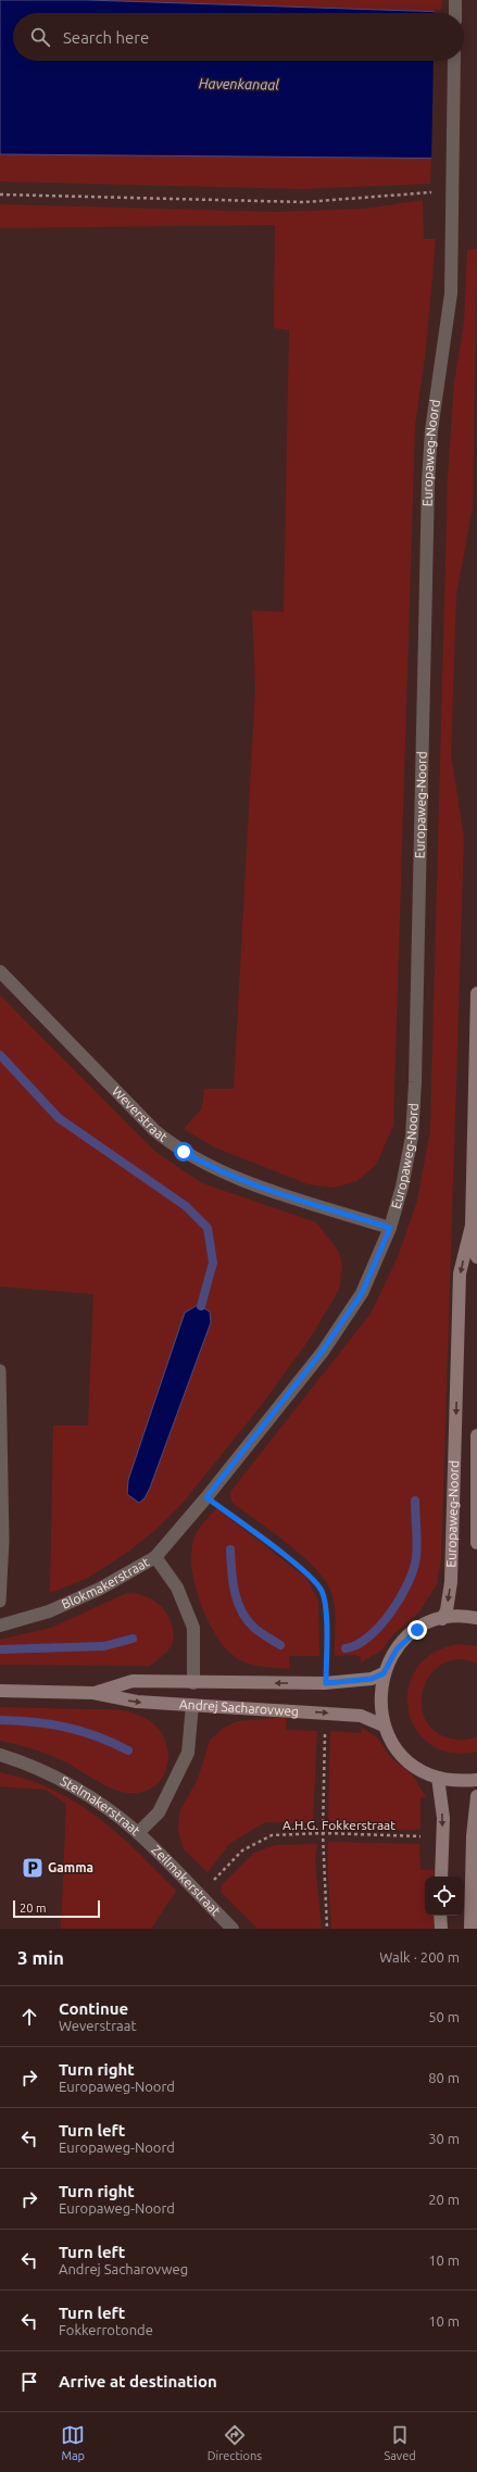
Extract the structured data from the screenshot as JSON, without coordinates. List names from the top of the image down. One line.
{"streets":{"main road":["Europaweg-Noord","Andrej Sacharovweg"],"street":["Weverstraat","Blokmakerstraat","Stelmakerstraat","Zeilmakerstraat"],"path":["A.H.G. Fokkerstraat"]},"crossings":[["Europaweg-Noord","Weverstraat"],["Europaweg-Noord","Blokmakerstraat"],["Blokmakerstraat","Andrej Sacharovweg"],["Andrej Sacharovweg","Stelmakerstraat"],["Stelmakerstraat","Zeilmakerstraat"],["A.H.G. Fokkerstraat","Zeilmakerstraat"]],"water":["Havenkanaal"],"places":{"parking":["Gamma"]},"scale_bar":"20 m","page":{"search":"Search here","scale":"20 m","heading":["3 min","Walk · 200 m"],"list":[["Continue","Weverstraat","50 m"],["Turn right","Europaweg-Noord","80 m"],["Turn left","Europaweg-Noord","30 m"],["Turn right","Europaweg-Noord","20 m"],["Turn left","Andrej Sacharovweg","10 m"],["Turn left","Fokkerrotonde","10 m"],"Arrive at destination"],"nav":["Map","Directions","Saved"]}}
